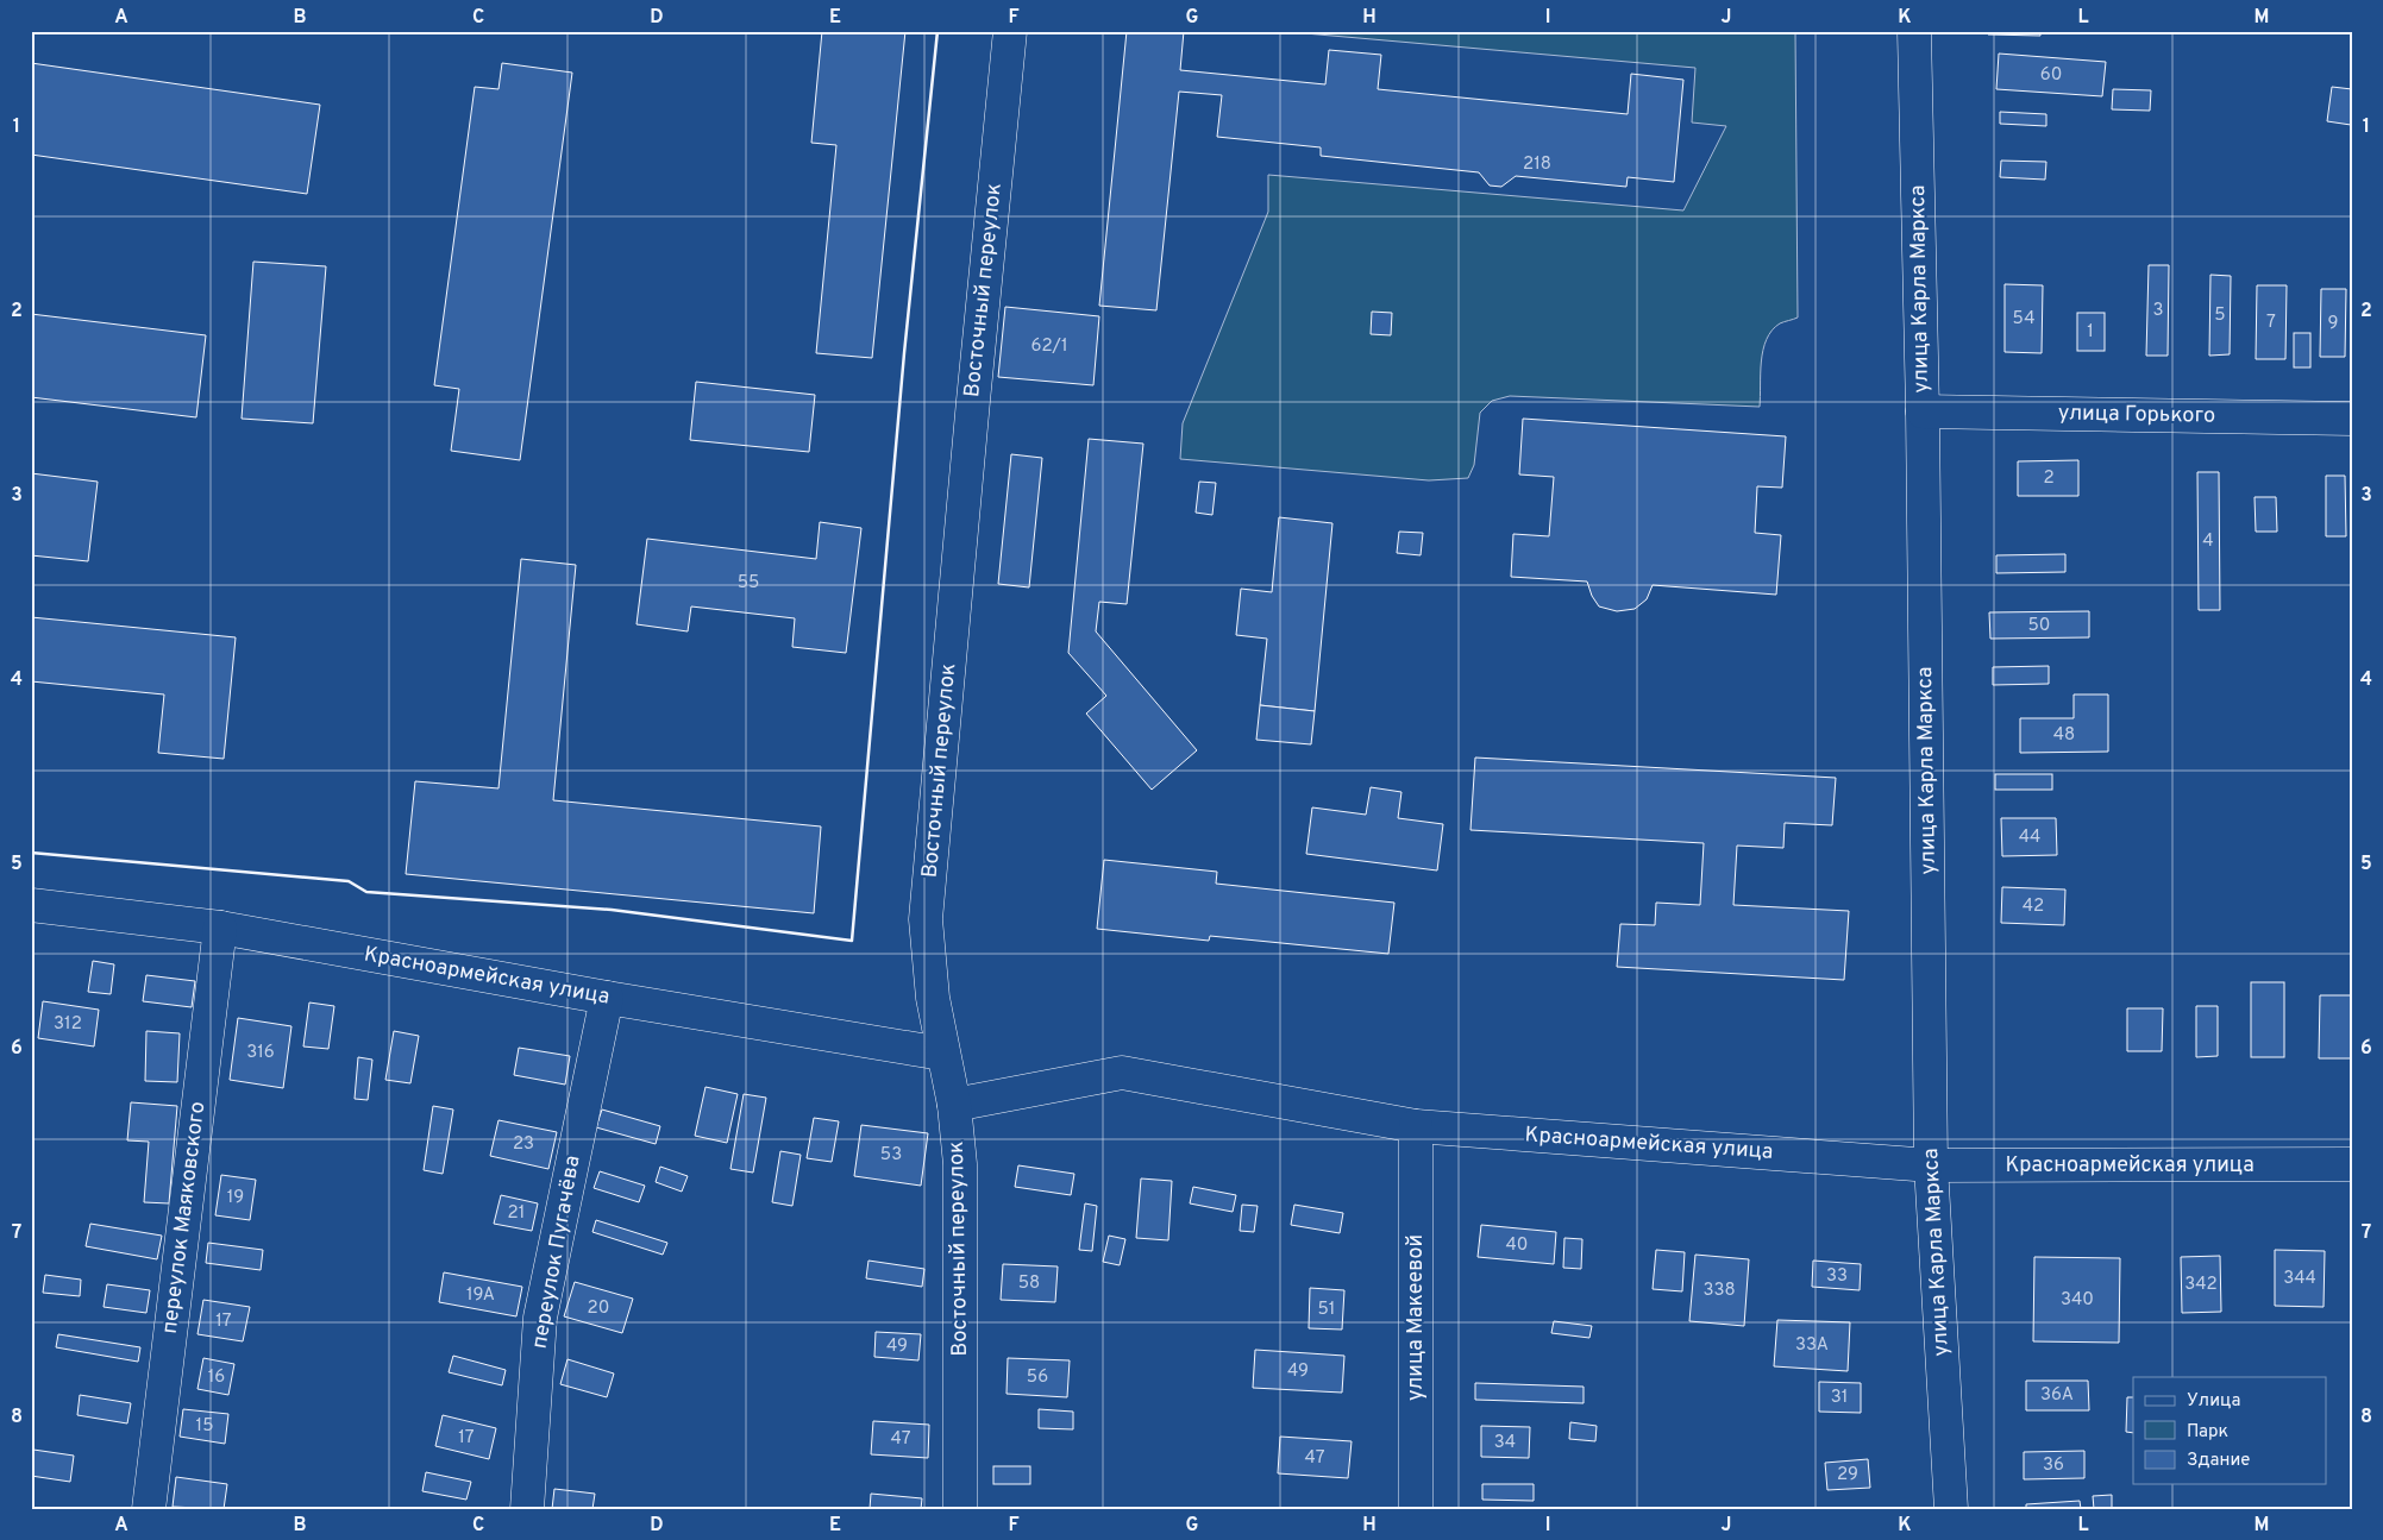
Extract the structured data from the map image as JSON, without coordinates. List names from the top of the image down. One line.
{"streets":{"street":["улица Карла Маркса","Восточный переулок","улица Горького","Красноармейская улица","переулок Маяковского","переулок Пугачёва","улица Макеевой"]},"crossings":[["улица Карла Маркса","улица Горького"],["улица Карла Маркса","Красноармейская улица"],["Восточный переулок","Красноармейская улица"],["Красноармейская улица","переулок Маяковского"],["Красноармейская улица","переулок Пугачёва"],["Красноармейская улица","улица Макеевой"]],"house_numbers":["60","218","3","5","54","7","9","1","62/1","2","4","55","50","48","44","42","312","316","23","53","19","21","40","33","344","58","342","338","19А","340","20","51","17","33А","49","49","16","56","36А","31","15","17","47","34","47","36","29"],"legend":["Улица","Парк","Здание"],"grid":{"columns":["A","B","C","D","E","F","G","H","I","J","K","L","M"],"rows":["1","2","3","4","5","6","7","8"]}}
